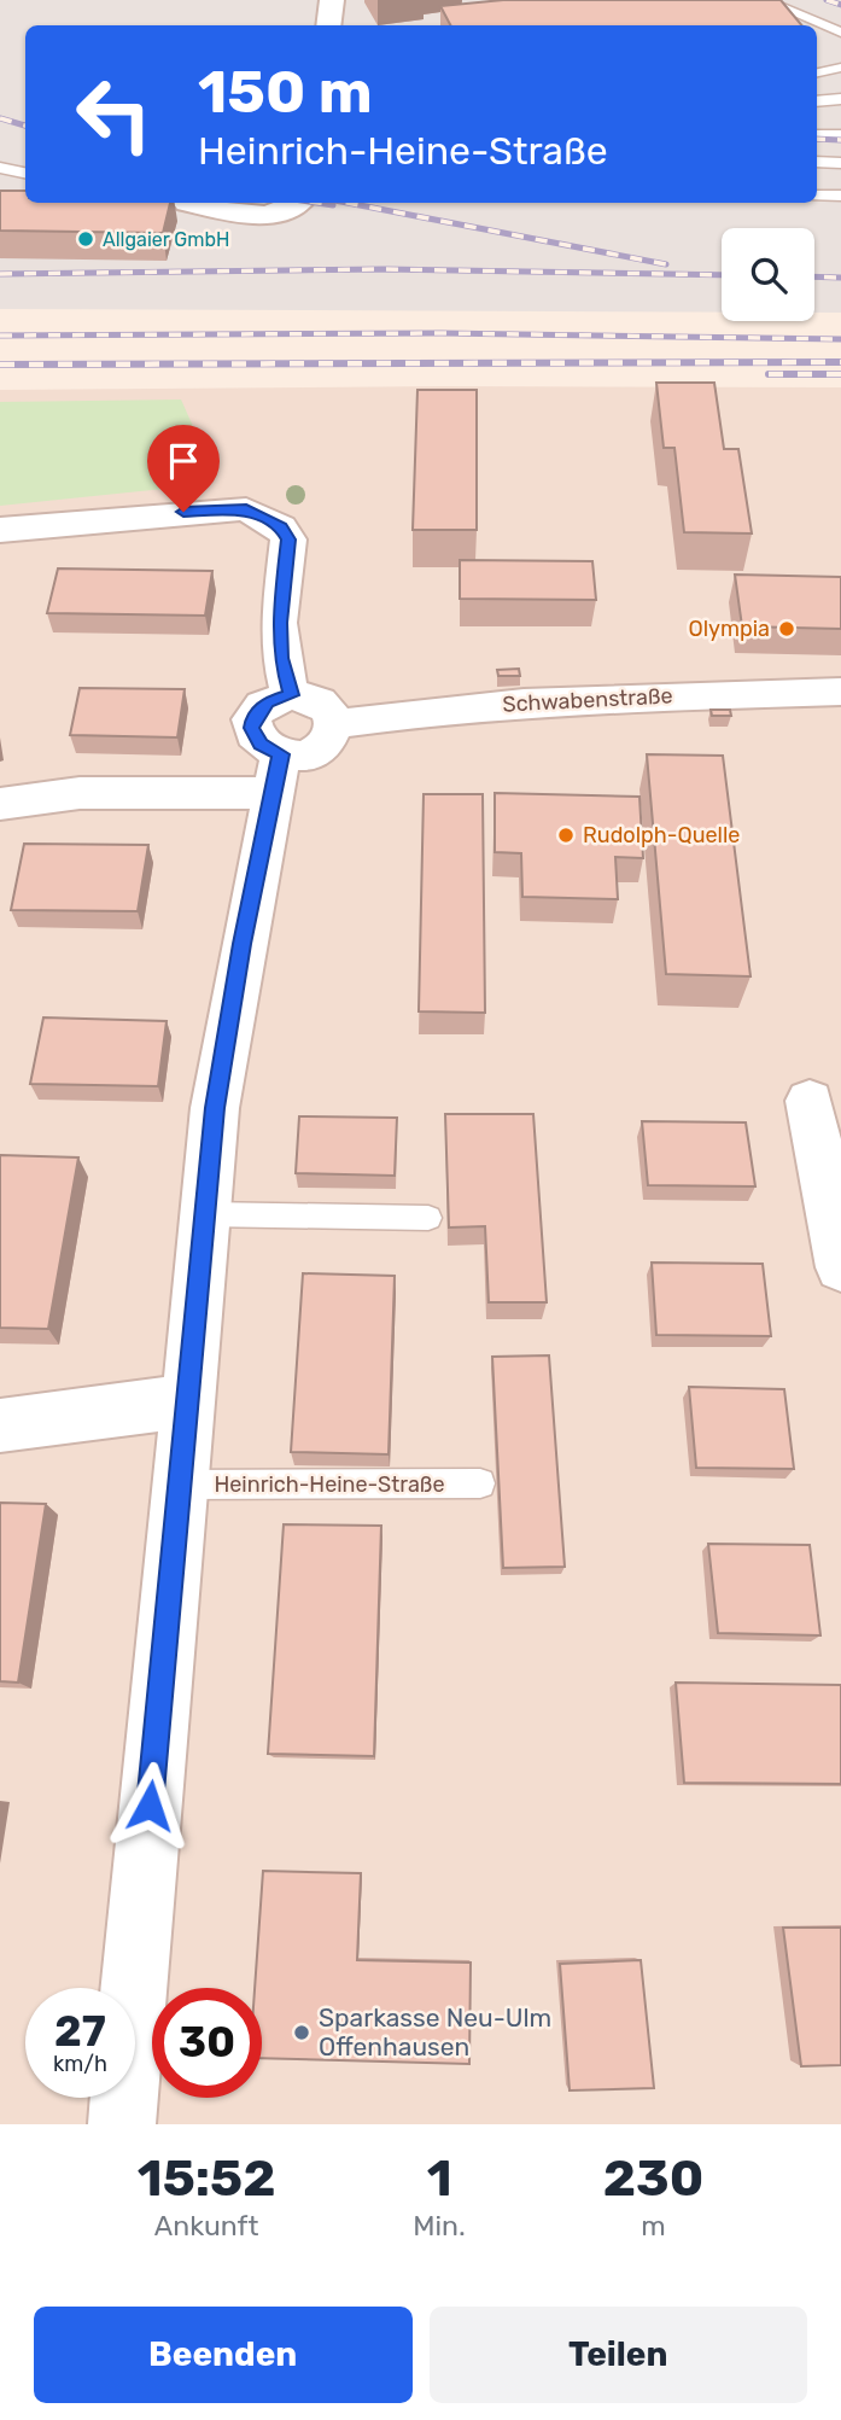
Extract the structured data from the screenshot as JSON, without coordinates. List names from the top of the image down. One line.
{"streets":{"street":["Schwabenstraße"],"lane":["Heinrich-Heine-Straße"]},"places":["Allgaier GmbH","Olympia","Rudolph-Quelle","Sparkasse Neu-Ulm Offenhausen"],"page":{"turn":["150 m","Heinrich-Heine-Straße"],"speed":"27 km/h","limit":"30","eta":["15:52","Ankunft","1","Min.","230","m"],"buttons":["Beenden","Teilen"]}}
